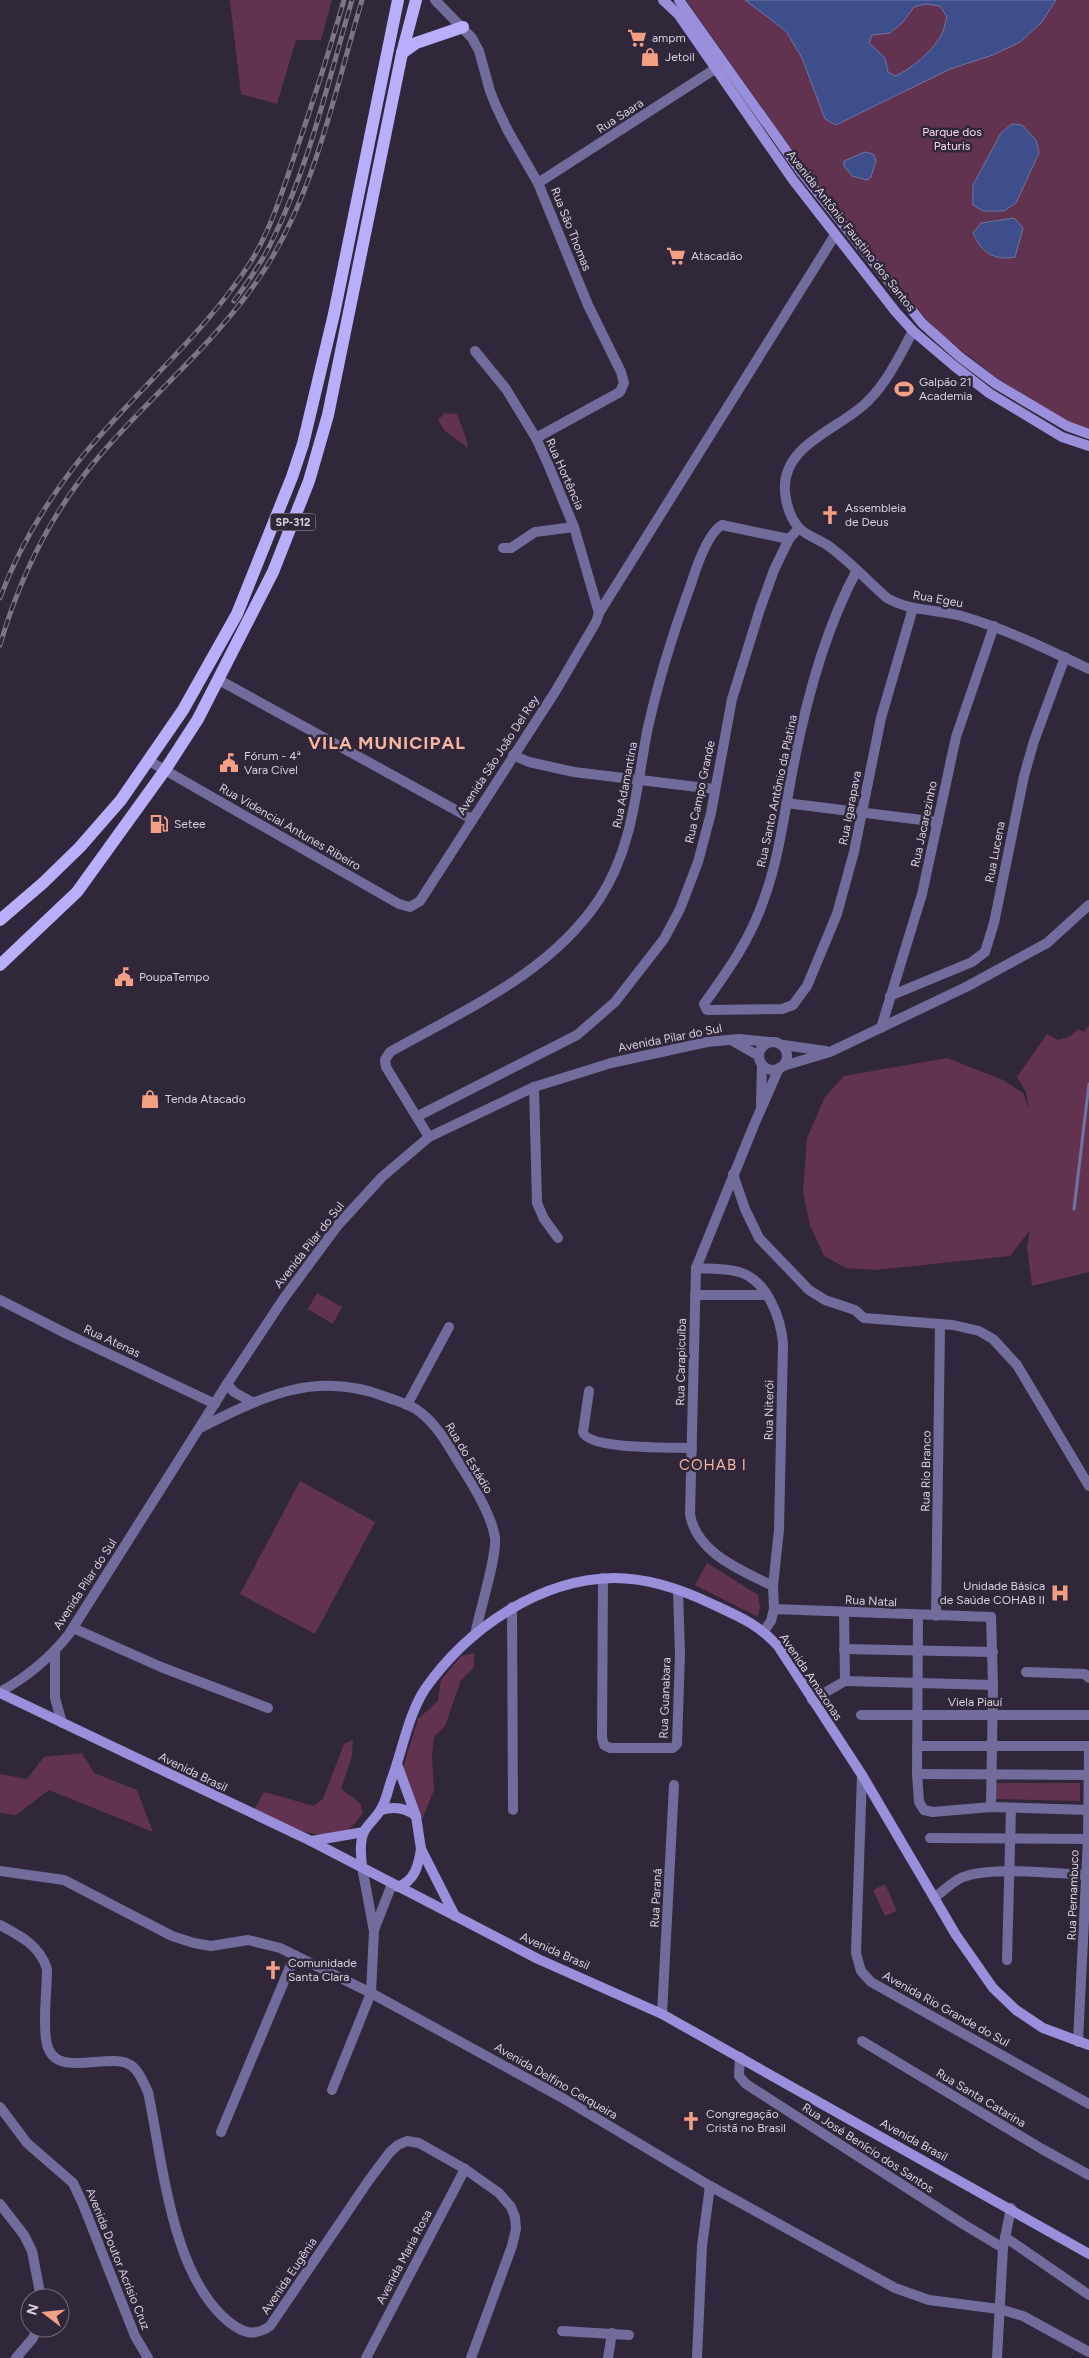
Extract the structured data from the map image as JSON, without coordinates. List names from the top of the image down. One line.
{"streets":{"main road":["Avenida Antônio Faustino dos Santos","SP-312","Avenida Amazonas","Avenida Brasil"],"street":["Rua Saara","Rua São Thomas","Rua Hortência","Rua Egeu","Avenida São João Del Rey","Rua Adamantina","Rua Santo Antônio da Platina","Rua Campo Grande","Rua Igarapava","Rua Jacarezinho","Rua Videncial Antunes Ribeiro","Rua Lucena","Avenida Pilar do Sul","Rua Atenas","Rua Carapicuíba","Rua Niterói","Rua do Estádio","Rua Rio Branco","Rua Natal","Rua Guanabara","Viela Piauí","Rua Pernambuco","Rua Paraná","Avenida Rio Grande do Sul","Avenida Delfino Cerqueira","Rua Santa Catarina","Rua José Benício dos Santos","Avenida Maria Rosa","Avenida Doutor Acrísio Cruz","Avenida Eugênia"]},"crossings":[["Rua Saara","Rua São Thomas"],["Rua Saara","Avenida Antônio Faustino dos Santos"],["Rua São Thomas","Rua Hortência"],["Avenida Antônio Faustino dos Santos","Avenida São João Del Rey"],["Rua Hortência","Avenida São João Del Rey"],["SP-312","Rua Videncial Antunes Ribeiro"],["Rua Egeu","Rua Santo Antônio da Platina"],["Rua Egeu","Rua Campo Grande"],["Rua Egeu","Rua Igarapava"],["Rua Egeu","Rua Jacarezinho"],["Rua Egeu","Rua Lucena"],["Avenida São João Del Rey","Rua Videncial Antunes Ribeiro"],["Rua Adamantina","Rua Campo Grande"],["Rua Santo Antônio da Platina","Rua Igarapava"],["Rua Jacarezinho","Rua Lucena"],["Rua Jacarezinho","Avenida Pilar do Sul"],["Avenida Pilar do Sul","Rua Atenas"],["Avenida Pilar do Sul","Rua Carapicuíba"],["Avenida Pilar do Sul","Rua do Estádio"],["Avenida Pilar do Sul","Avenida Brasil"],["Rua Carapicuíba","Rua Niterói"],["Rua Niterói","Rua Natal"],["Rua do Estádio","Avenida Amazonas"],["Rua Rio Branco","Rua Natal"],["Avenida Amazonas","Rua Guanabara"],["Avenida Amazonas","Avenida Brasil"],["Avenida Amazonas","Rua Pernambuco"],["Avenida Amazonas","Avenida Rio Grande do Sul"],["Avenida Brasil","Rua Paraná"],["Avenida Brasil","Rua José Benício dos Santos"],["Avenida Maria Rosa","Avenida Eugênia"]],"districts":["VILA MUNICIPAL","COHAB I"],"parks":["Parque dos Paturis"],"places":{"supermarket":["ampm","Atacadão"],"shop":["Jetoil","Tenda Atacado"],"sports":["Galpão 21 Academia"],"church":["Assembleia de Deus","Comunidade Santa Clara","Congregação Cristã no Brasil"],"public building":["Fórum - 4ª Vara Cível","PoupaTempo"],"fuel station":["Setee"],"hospital":["Unidade Básica de Saúde COHAB II"]},"north":"left"}
